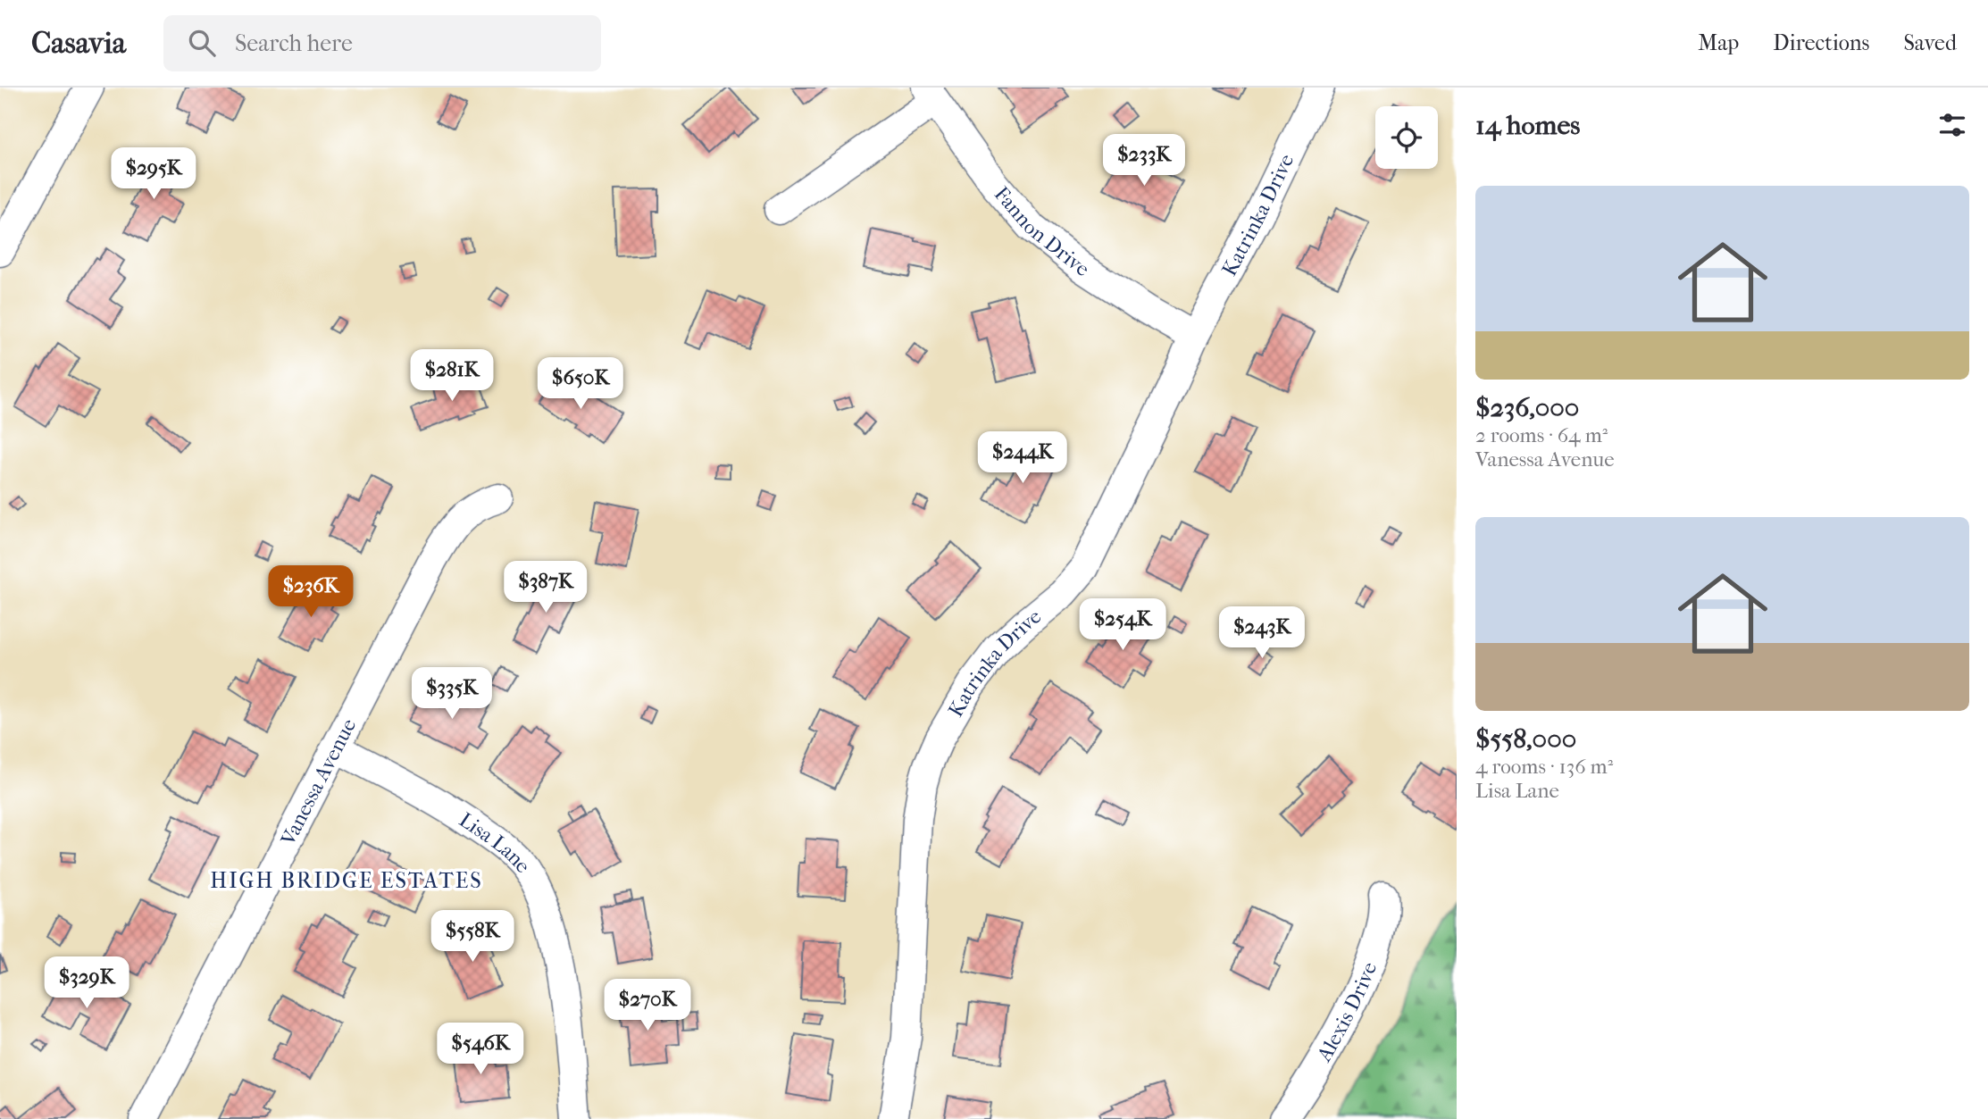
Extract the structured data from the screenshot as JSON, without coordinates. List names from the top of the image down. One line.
{"streets":{"street":["Katrinka Drive","Fannon Drive","Vanessa Avenue","Lisa Lane","Alexis Drive"]},"crossings":[["Katrinka Drive","Fannon Drive"],["Vanessa Avenue","Lisa Lane"]],"districts":["HIGH BRIDGE ESTATES"],"page":{"header":"Casavia","search":"Search here","nav":["Map","Directions","Saved"],"heading":"14 homes","price":["$233K","$295K","$281K","$650K","$244K","$387K","$236K","$254K","$243K","$335K","$558K","$329K","$270K","$546K"],"list":[{"name":"$236,000","note":"2 rooms · 64 m² · Vanessa Avenue"},{"name":"$558,000","note":"4 rooms · 136 m² · Lisa Lane"}]}}
